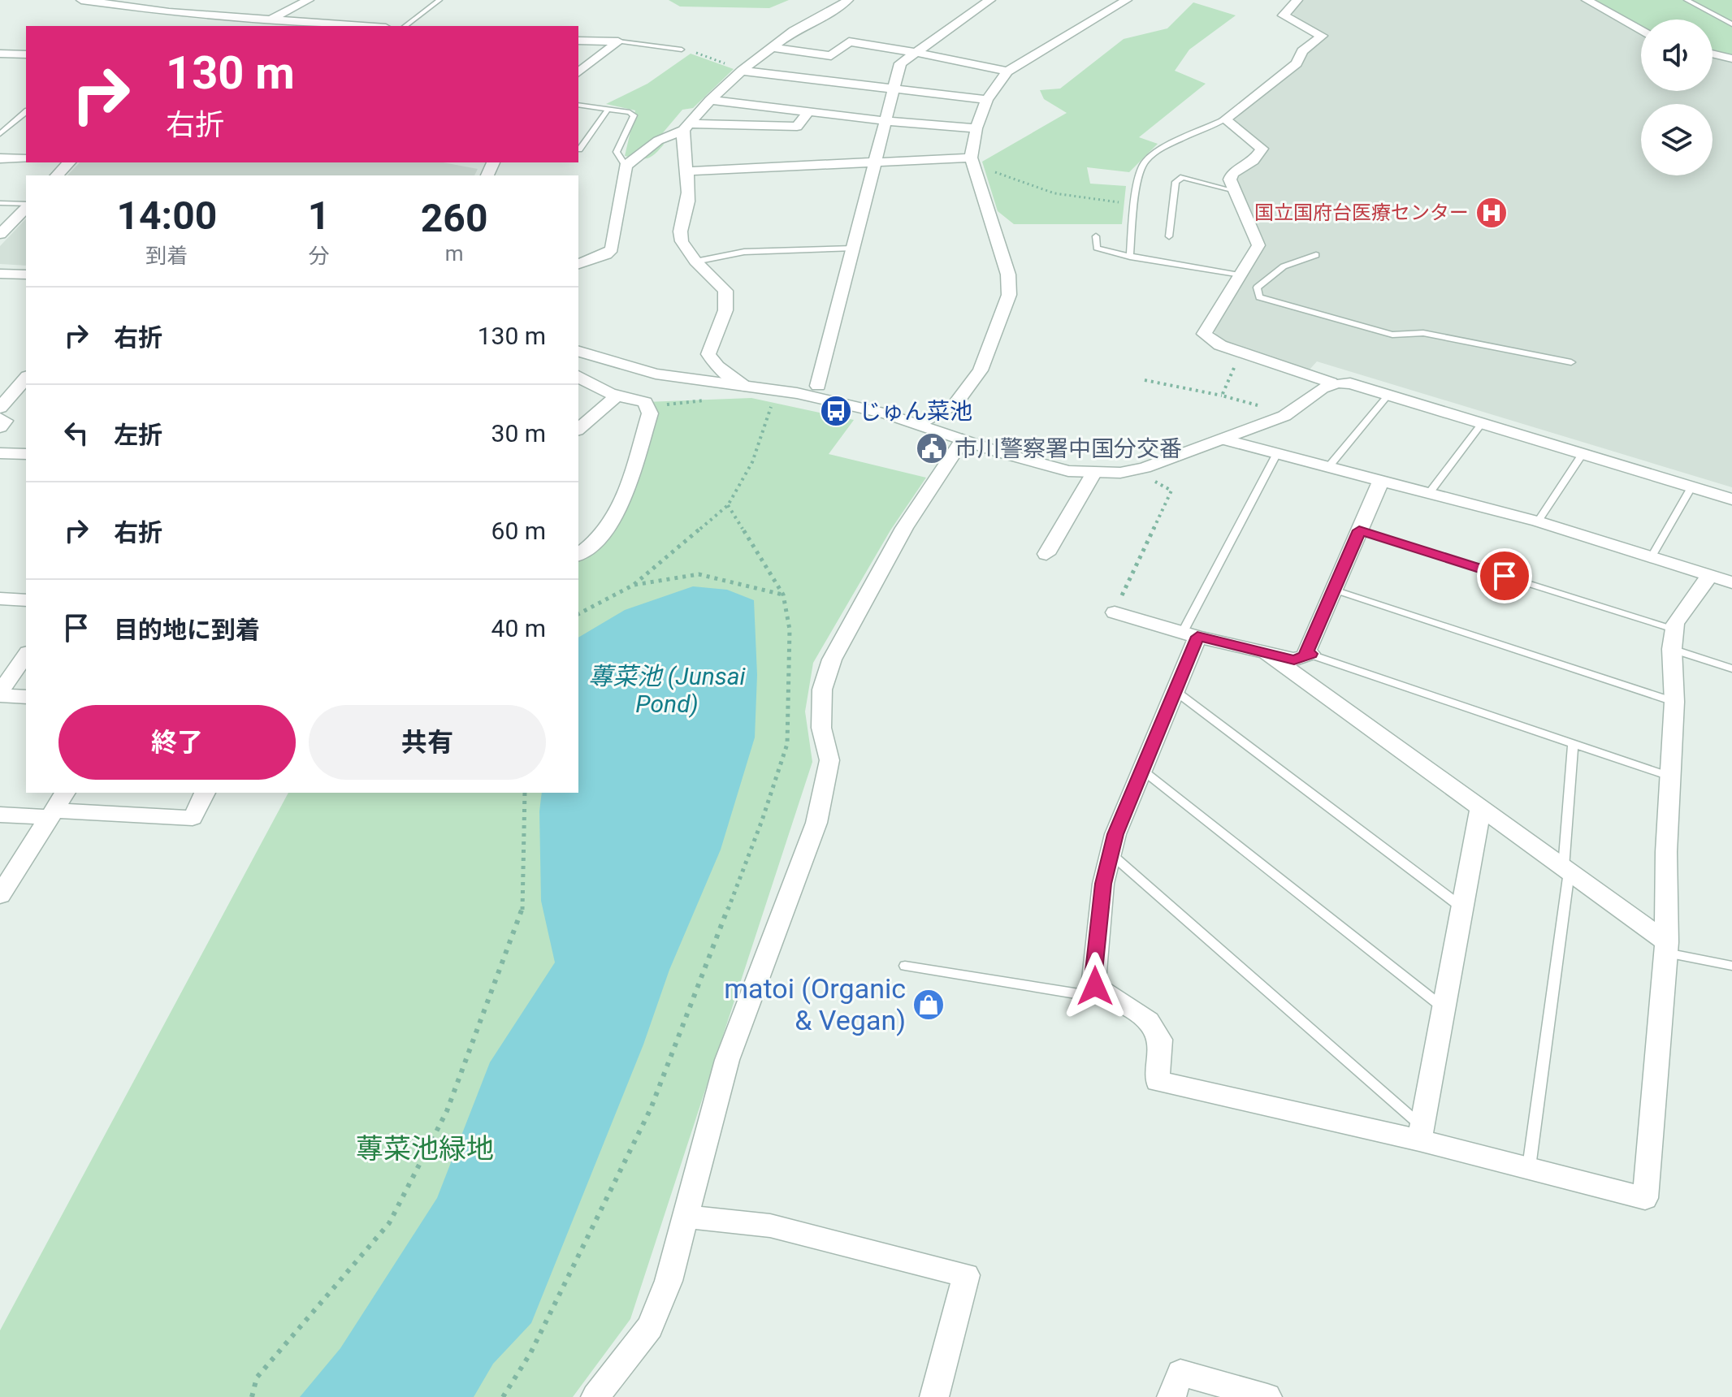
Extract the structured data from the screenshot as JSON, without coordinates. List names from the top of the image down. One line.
{"water":["蓴菜池 (Junsai Pond)"],"parks":["蓴菜池緑地"],"places":{"hospital":["国立国府台医療センター"],"bus stop":["じゅん菜池"],"public building":["市川警察署中国分交番"],"shop":["matoi (Organic & Vegan)"]},"page":{"turn":["130 m","右折"],"eta":["14:00","到着","1","分","260","m"],"list":[{"name":"右折","value":"130 m"},{"name":"左折","value":"30 m"},{"name":"右折","value":"60 m"},{"name":"目的地に到着","value":"40 m"}],"buttons":["終了","共有"]}}
